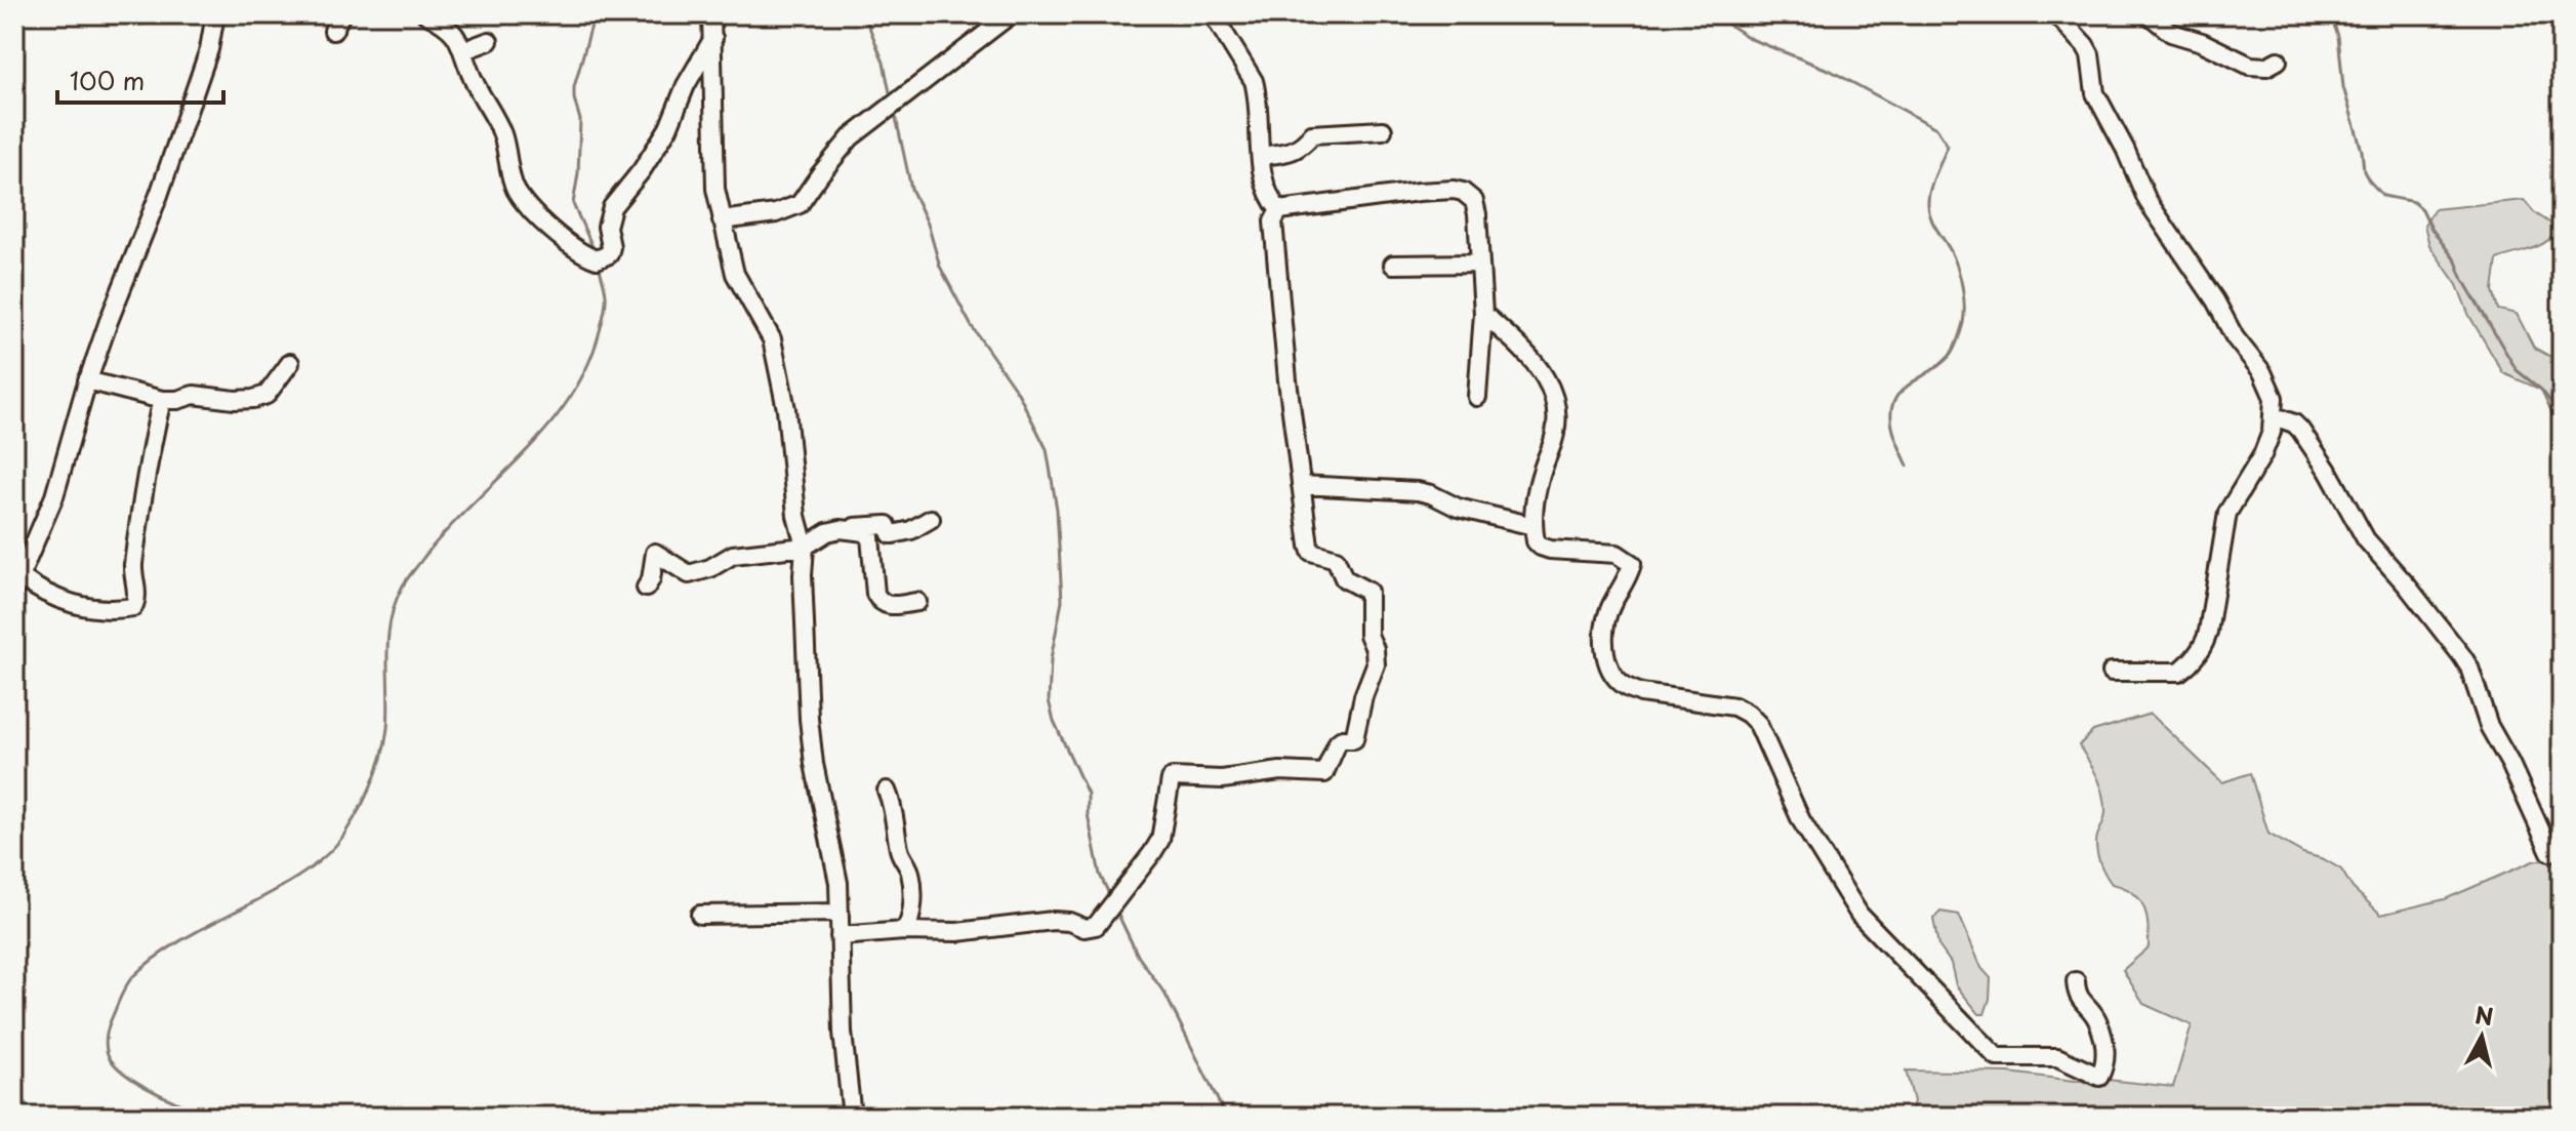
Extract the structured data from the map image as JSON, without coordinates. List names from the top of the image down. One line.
{"scale_bar":"100 m","north":"top"}
